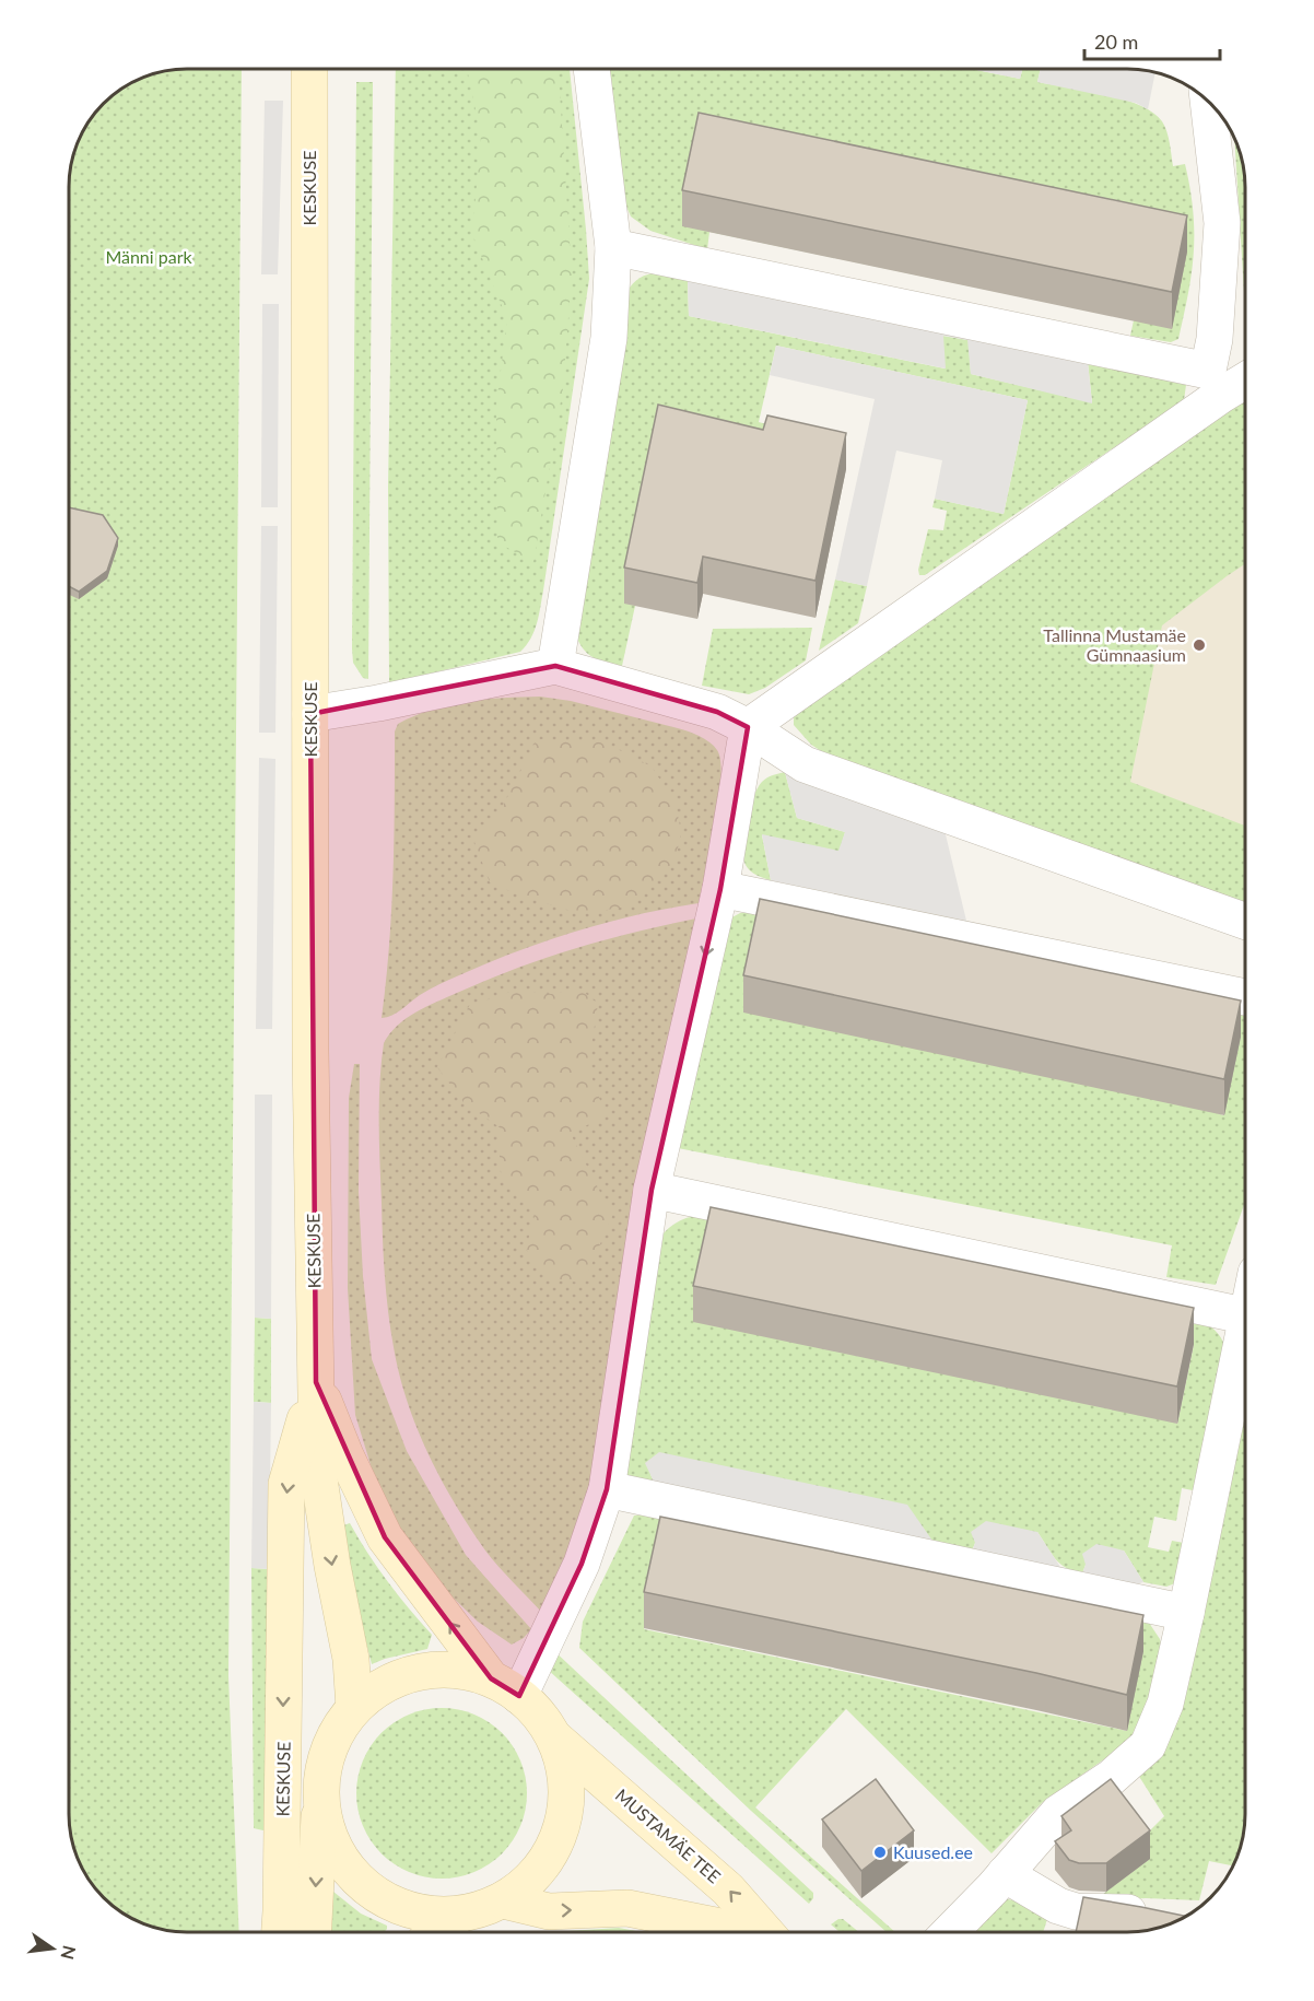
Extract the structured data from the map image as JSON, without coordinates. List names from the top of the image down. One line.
{"streets":{"main road":["KESKUSE","MUSTAMÄE TEE"]},"crossings":[["KESKUSE","MUSTAMÄE TEE"]],"one_way":["MUSTAMÄE TEE"],"parks":["Männi park"],"places":["Tallinna Mustamäe Gümnaasium","Kuused.ee"],"scale_bar":"20 m","north":"right"}
